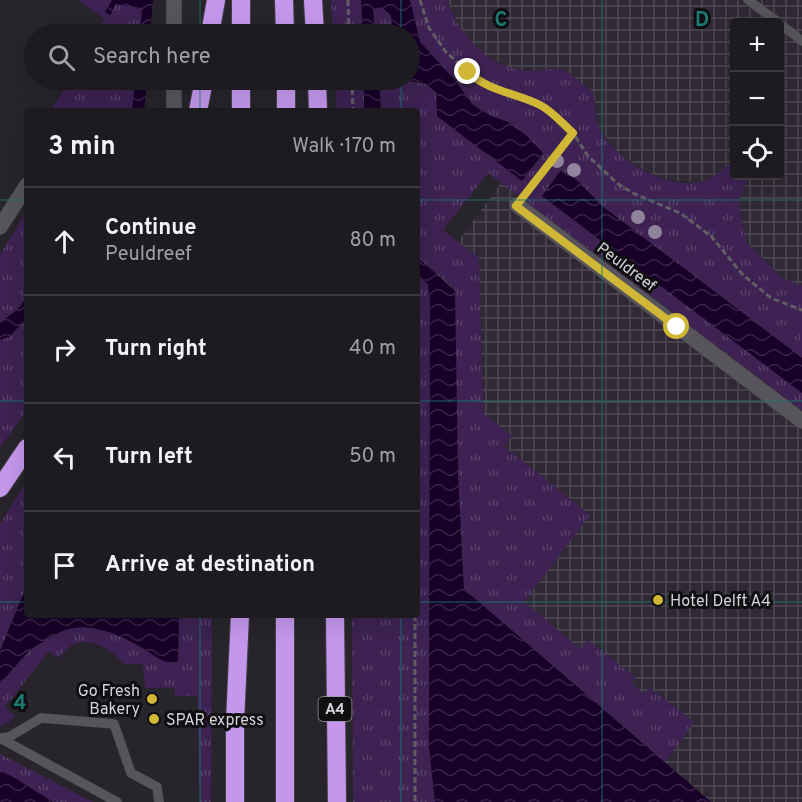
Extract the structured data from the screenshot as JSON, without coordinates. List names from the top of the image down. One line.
{"streets":{"highway":["A4"],"street":["Peuldreef"]},"places":["Hotel Delft A4","Go Fresh Bakery","SPAR express"],"page":{"map_buttons":["+","−"],"search":"Search here","heading":["3 min","Walk · 170 m"],"list":[["Continue","Peuldreef","80 m"],["Turn right","40 m"],["Turn left","50 m"],"Arrive at destination"]},"grid":{"columns":["C","D"],"rows":["4"]}}
